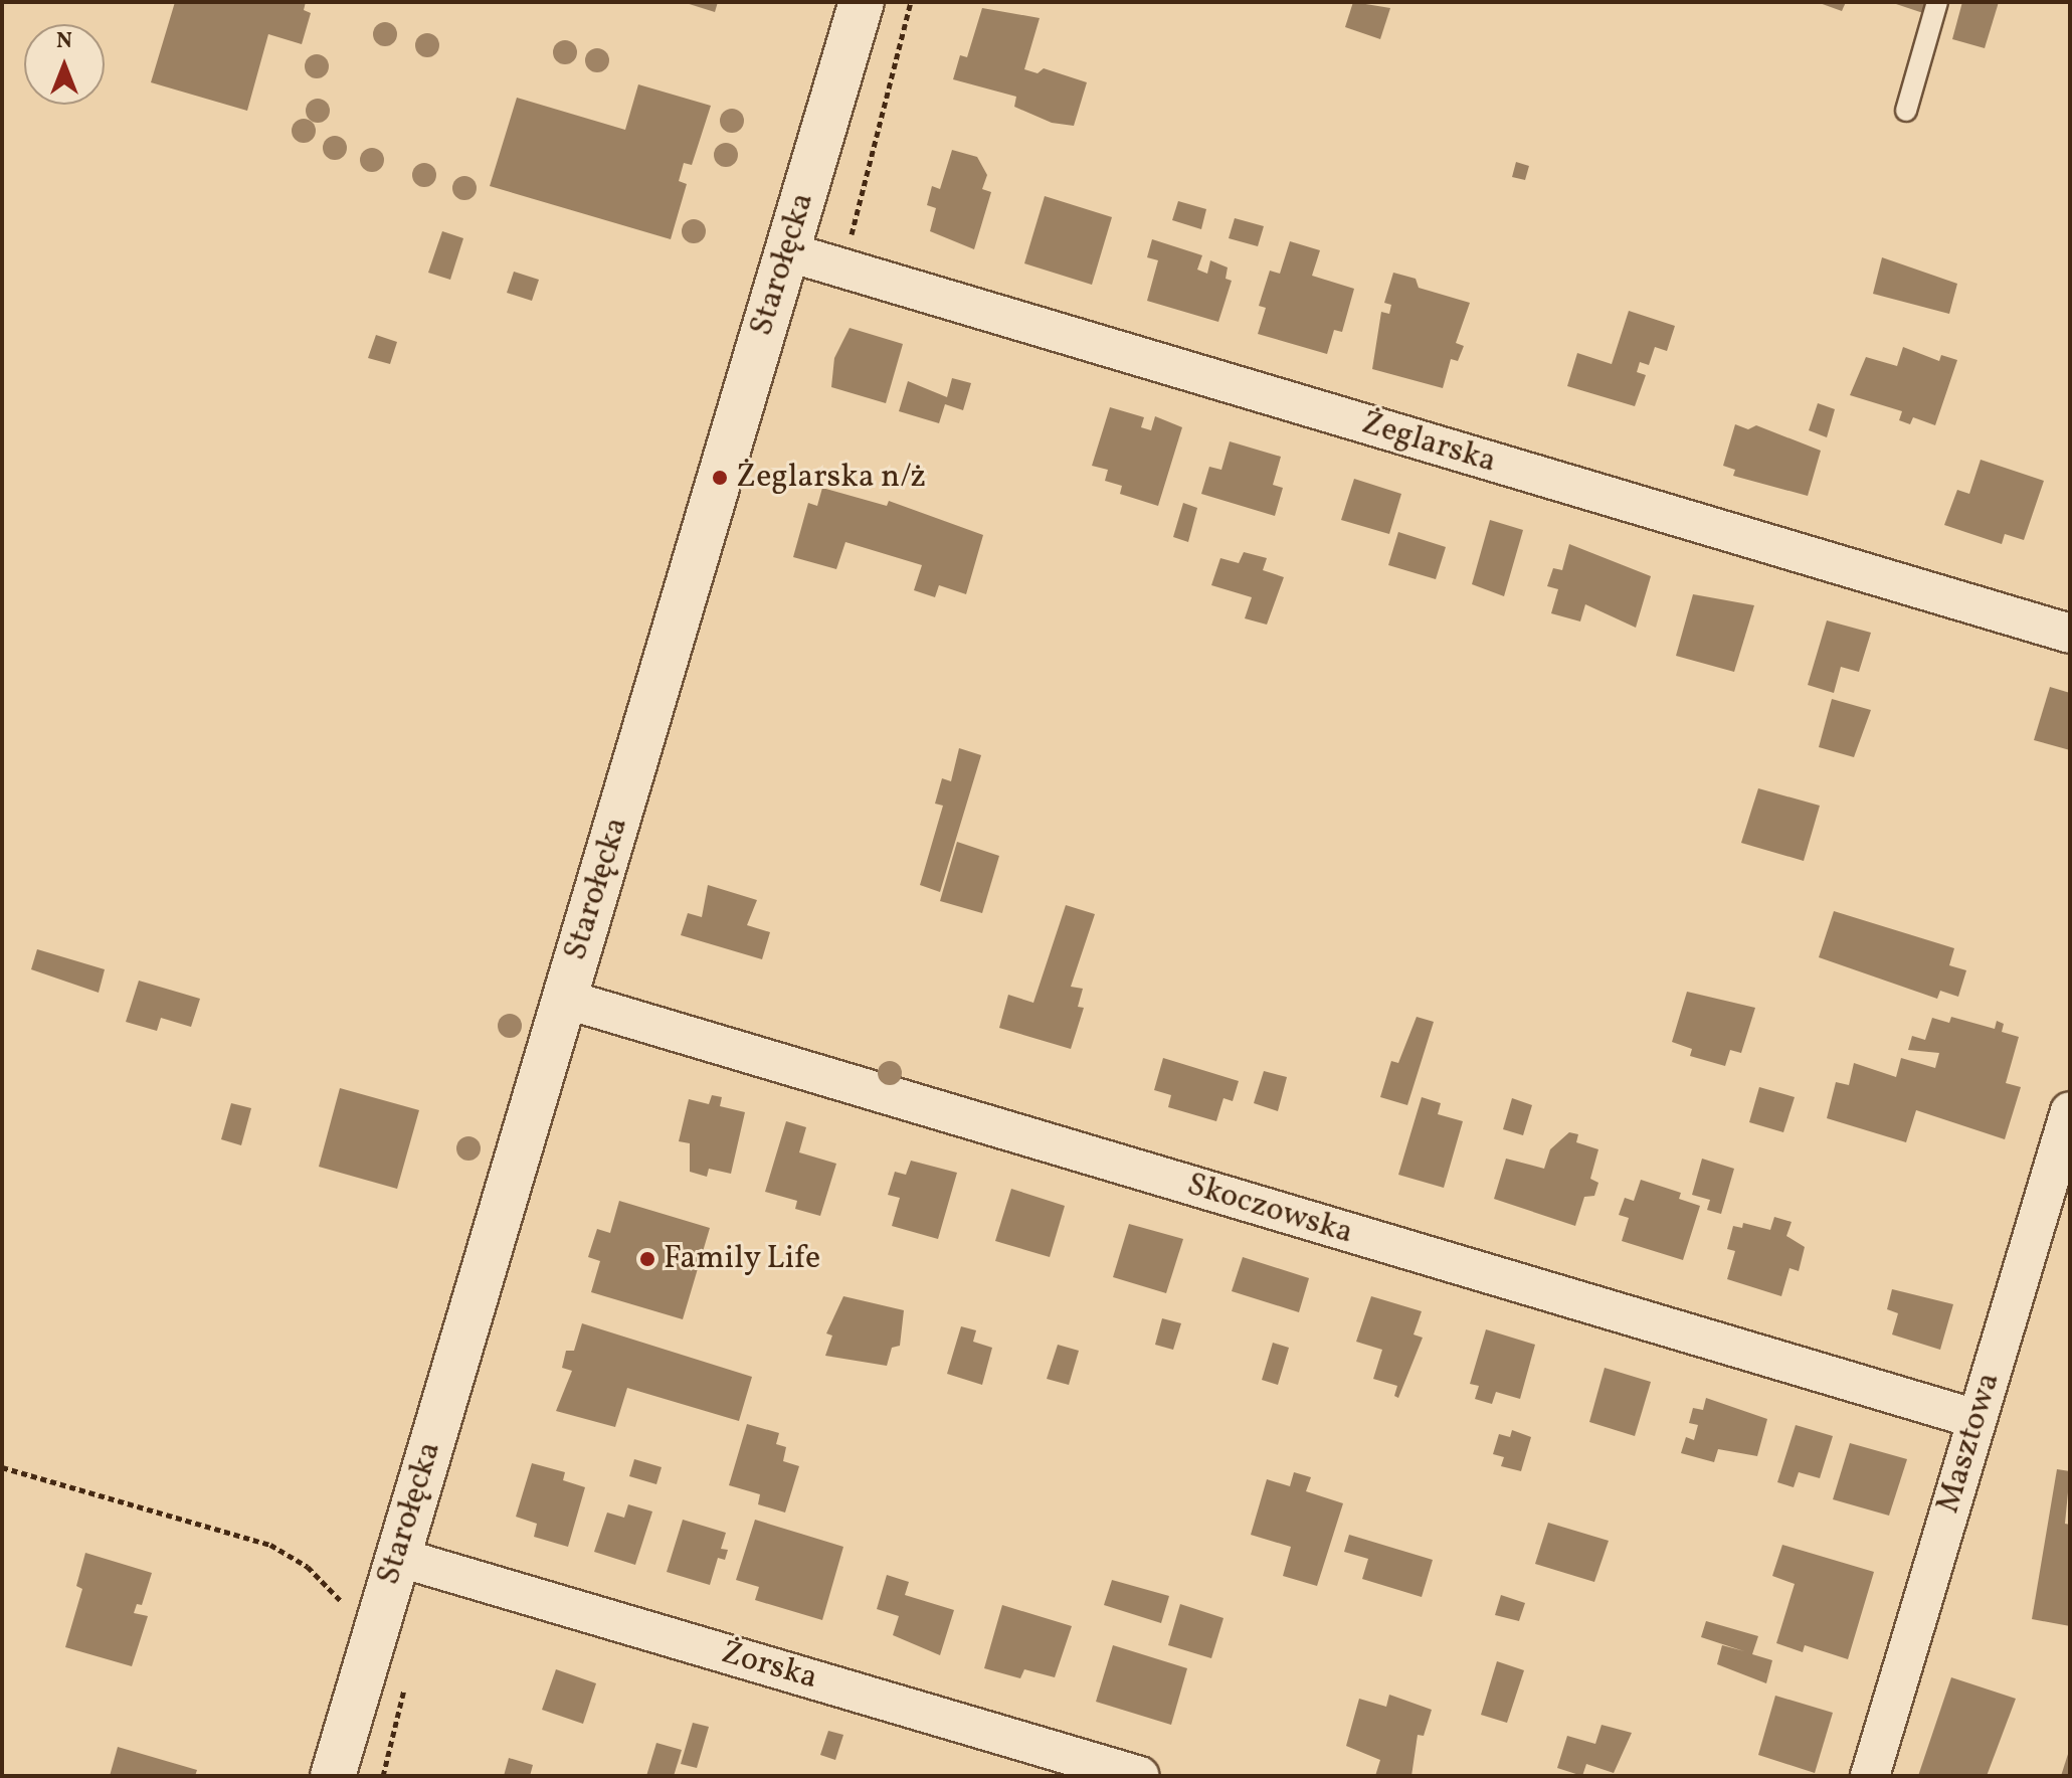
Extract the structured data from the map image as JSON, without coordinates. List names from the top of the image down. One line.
{"streets":{"street":["Starołęcka","Żeglarska","Skoczowska","Masztowa","Żorska"]},"crossings":[["Starołęcka","Żeglarska"],["Starołęcka","Skoczowska"],["Starołęcka","Żorska"],["Skoczowska","Masztowa"]],"places":["Żeglarska n/ż","Family Life"],"north":"top"}
